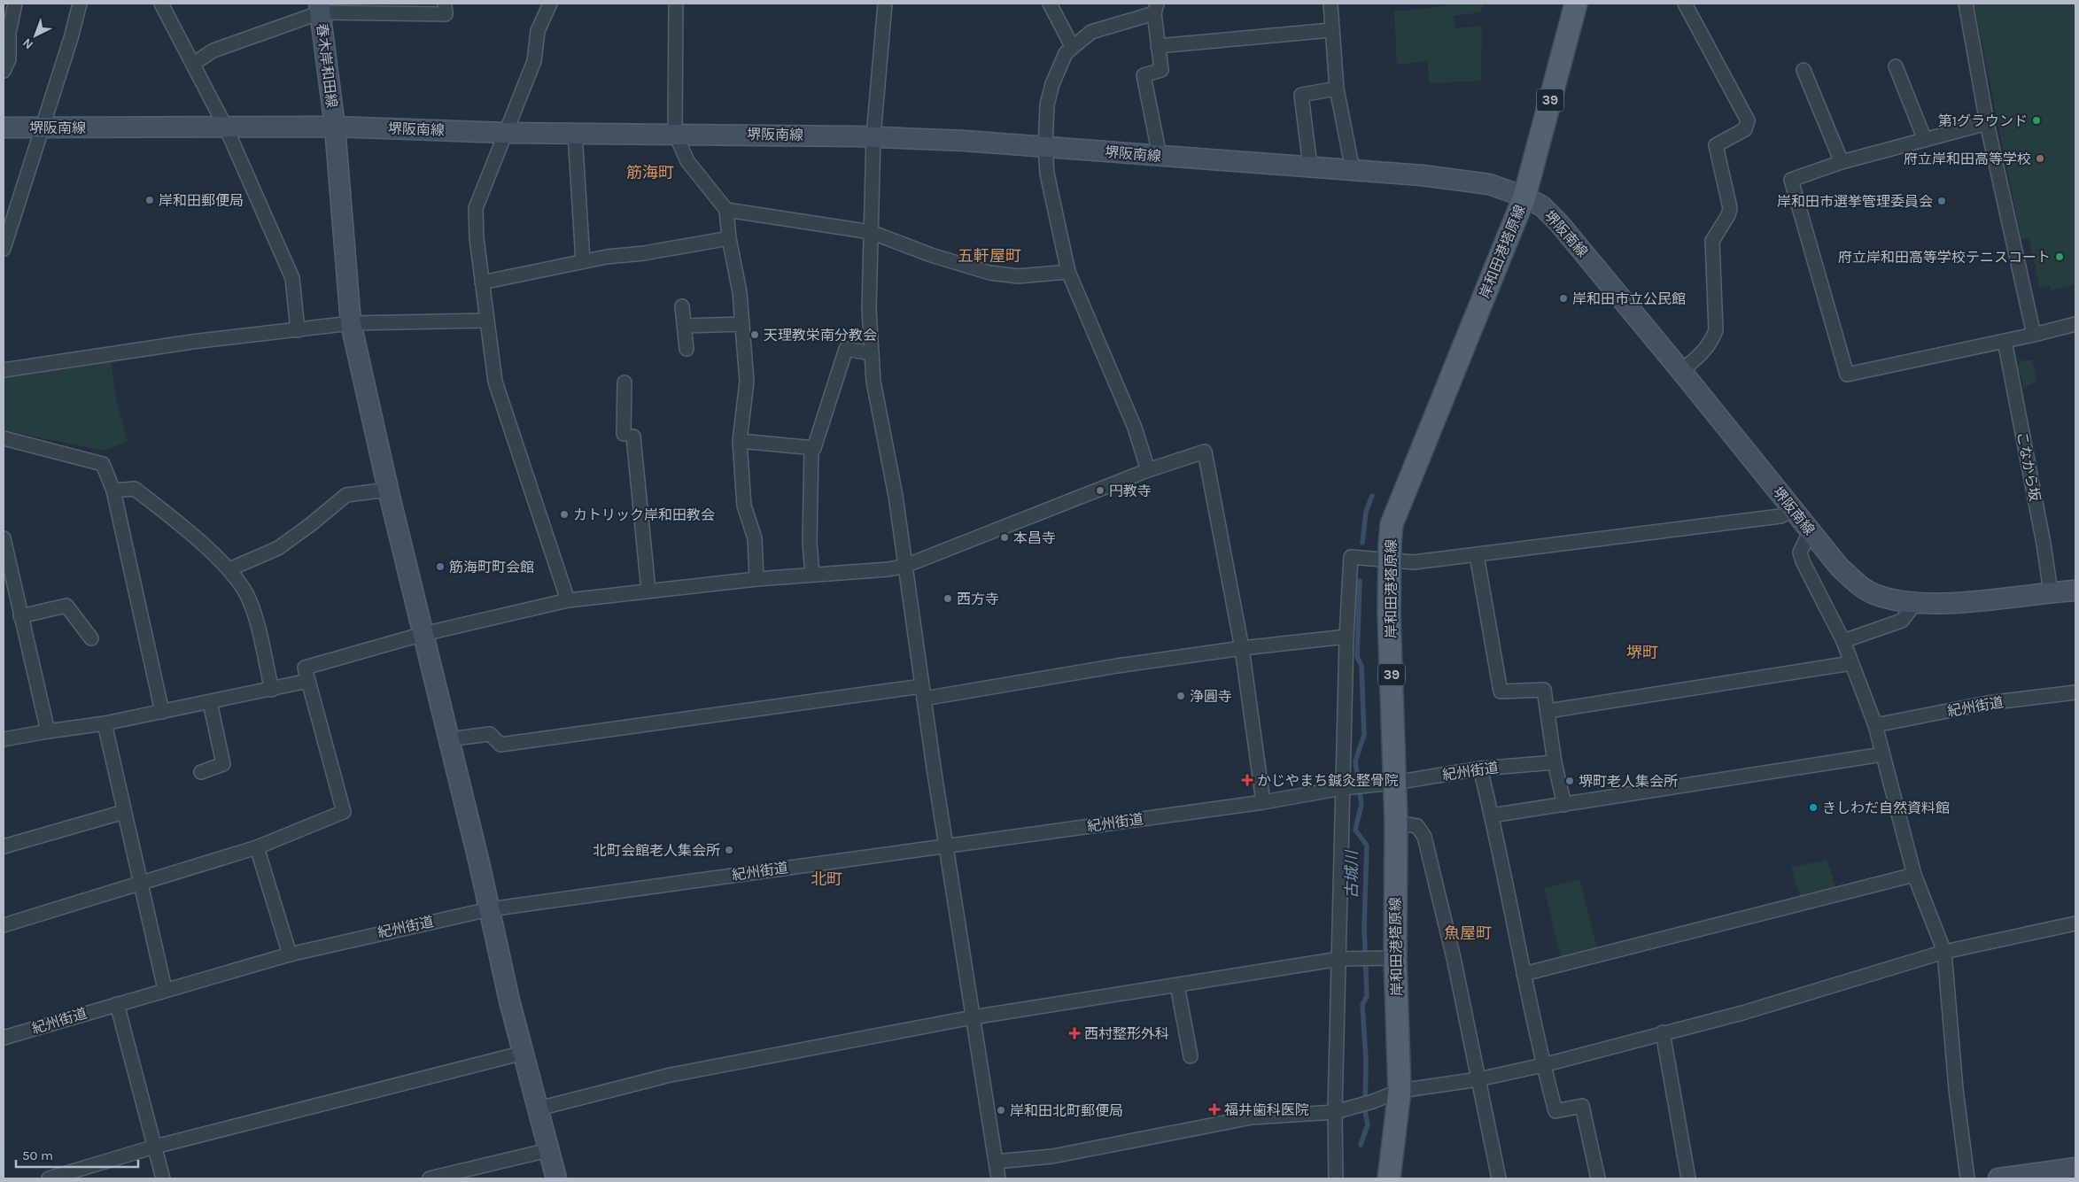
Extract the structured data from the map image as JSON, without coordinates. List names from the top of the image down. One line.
{"streets":{"main road":["春木岸和田線","39","堺阪南線","岸和田港塔原線"],"street":["こなから坂","紀州街道"]},"crossings":[["春木岸和田線","堺阪南線"],["春木岸和田線","紀州街道"],["堺阪南線","岸和田港塔原線"],["堺阪南線","こなから坂"],["岸和田港塔原線","紀州街道"]],"districts":["筋海町","五軒屋町","堺町","北町","魚屋町"],"water":["古城川"],"places":{"other":["第1グラウンド","府立岸和田高等学校","岸和田郵便局","岸和田市選挙管理委員会","府立岸和田高等学校テニスコート","岸和田市立公民館","天理教栄南分教会","円教寺","カトリック岸和田教会","本昌寺","筋海町町会館","西方寺","浄圓寺","堺町老人集会所","きしわだ自然資料館","北町会館老人集会所","岸和田北町郵便局"],"health":["かじやまち鍼灸整骨院","西村整形外科","福井歯科医院"]},"scale_bar":"50 m","north":"bottom left"}
